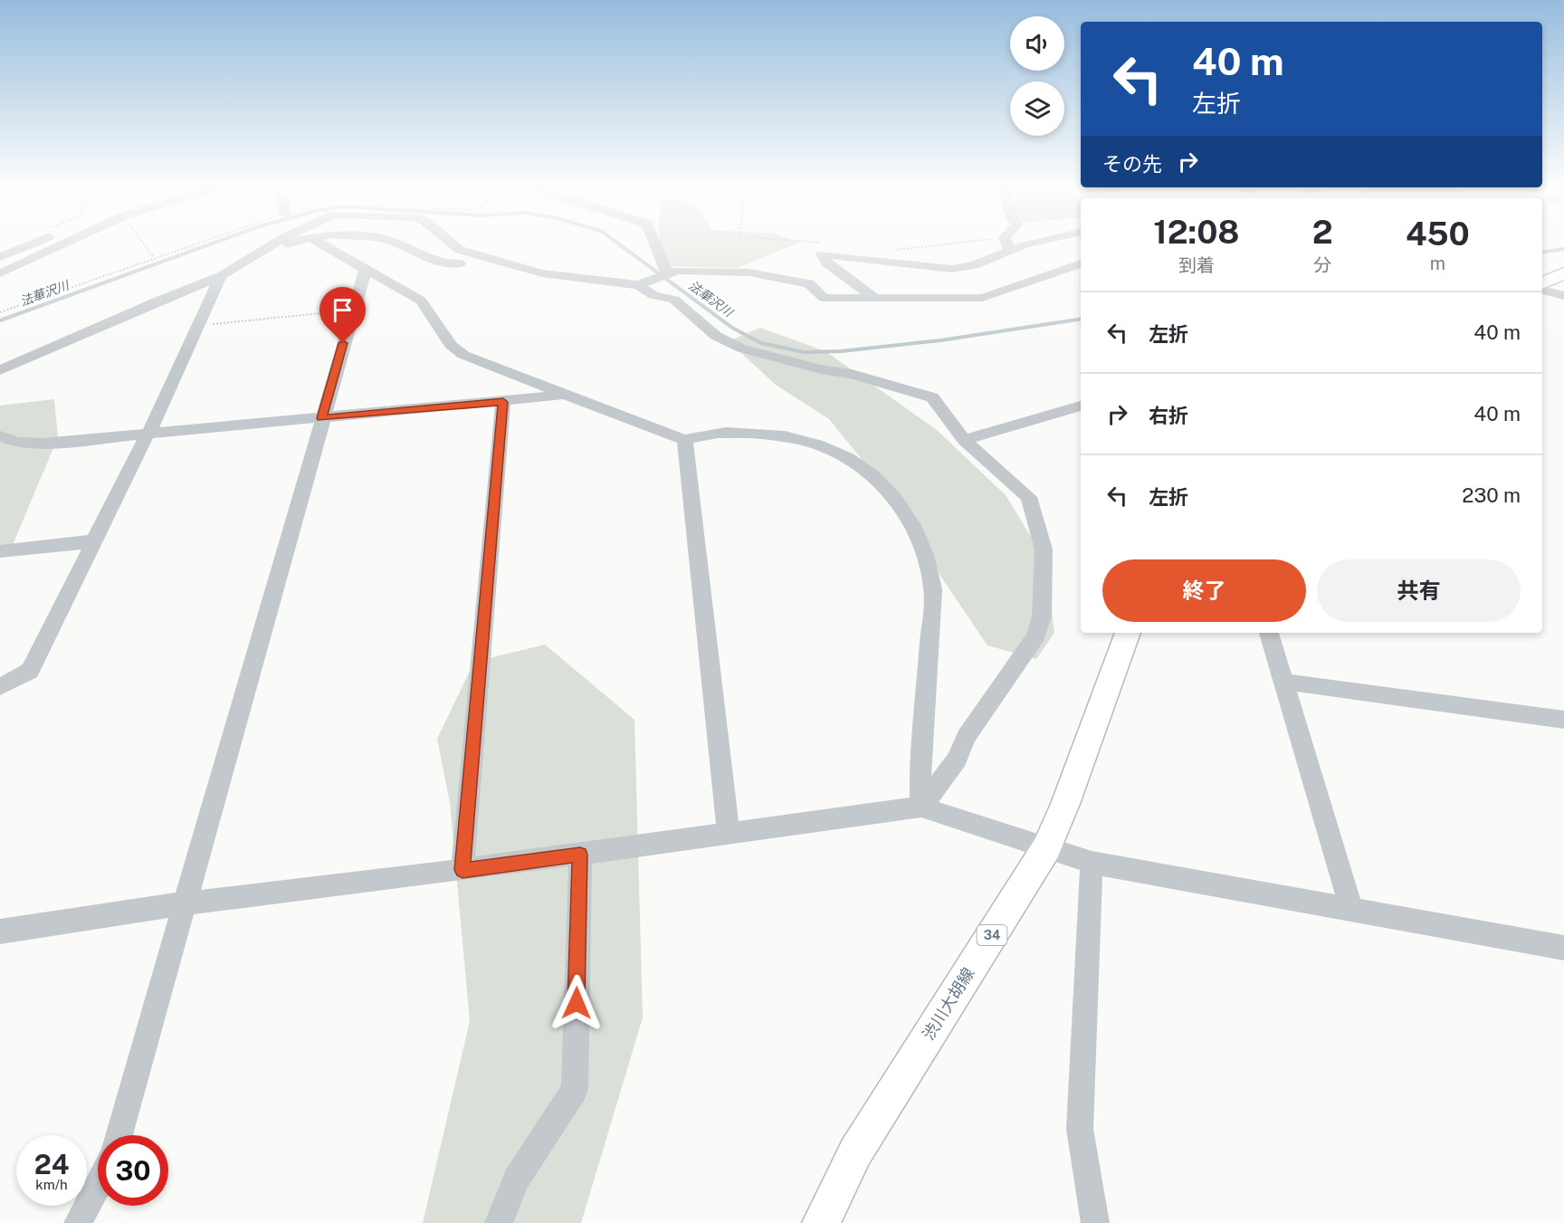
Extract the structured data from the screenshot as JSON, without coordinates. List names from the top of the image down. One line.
{"streets":{"main road":["34","渋川大胡線"]},"water":["法華沢川"],"page":{"turn":["40 m","左折"],"then":"その先","eta":["12:08","到着","2","分","450","m"],"list":[{"name":"左折","value":"40 m"},{"name":"右折","value":"40 m"},{"name":"左折","value":"230 m"}],"buttons":["終了","共有"],"speed":"24 km/h","limit":"30"}}
